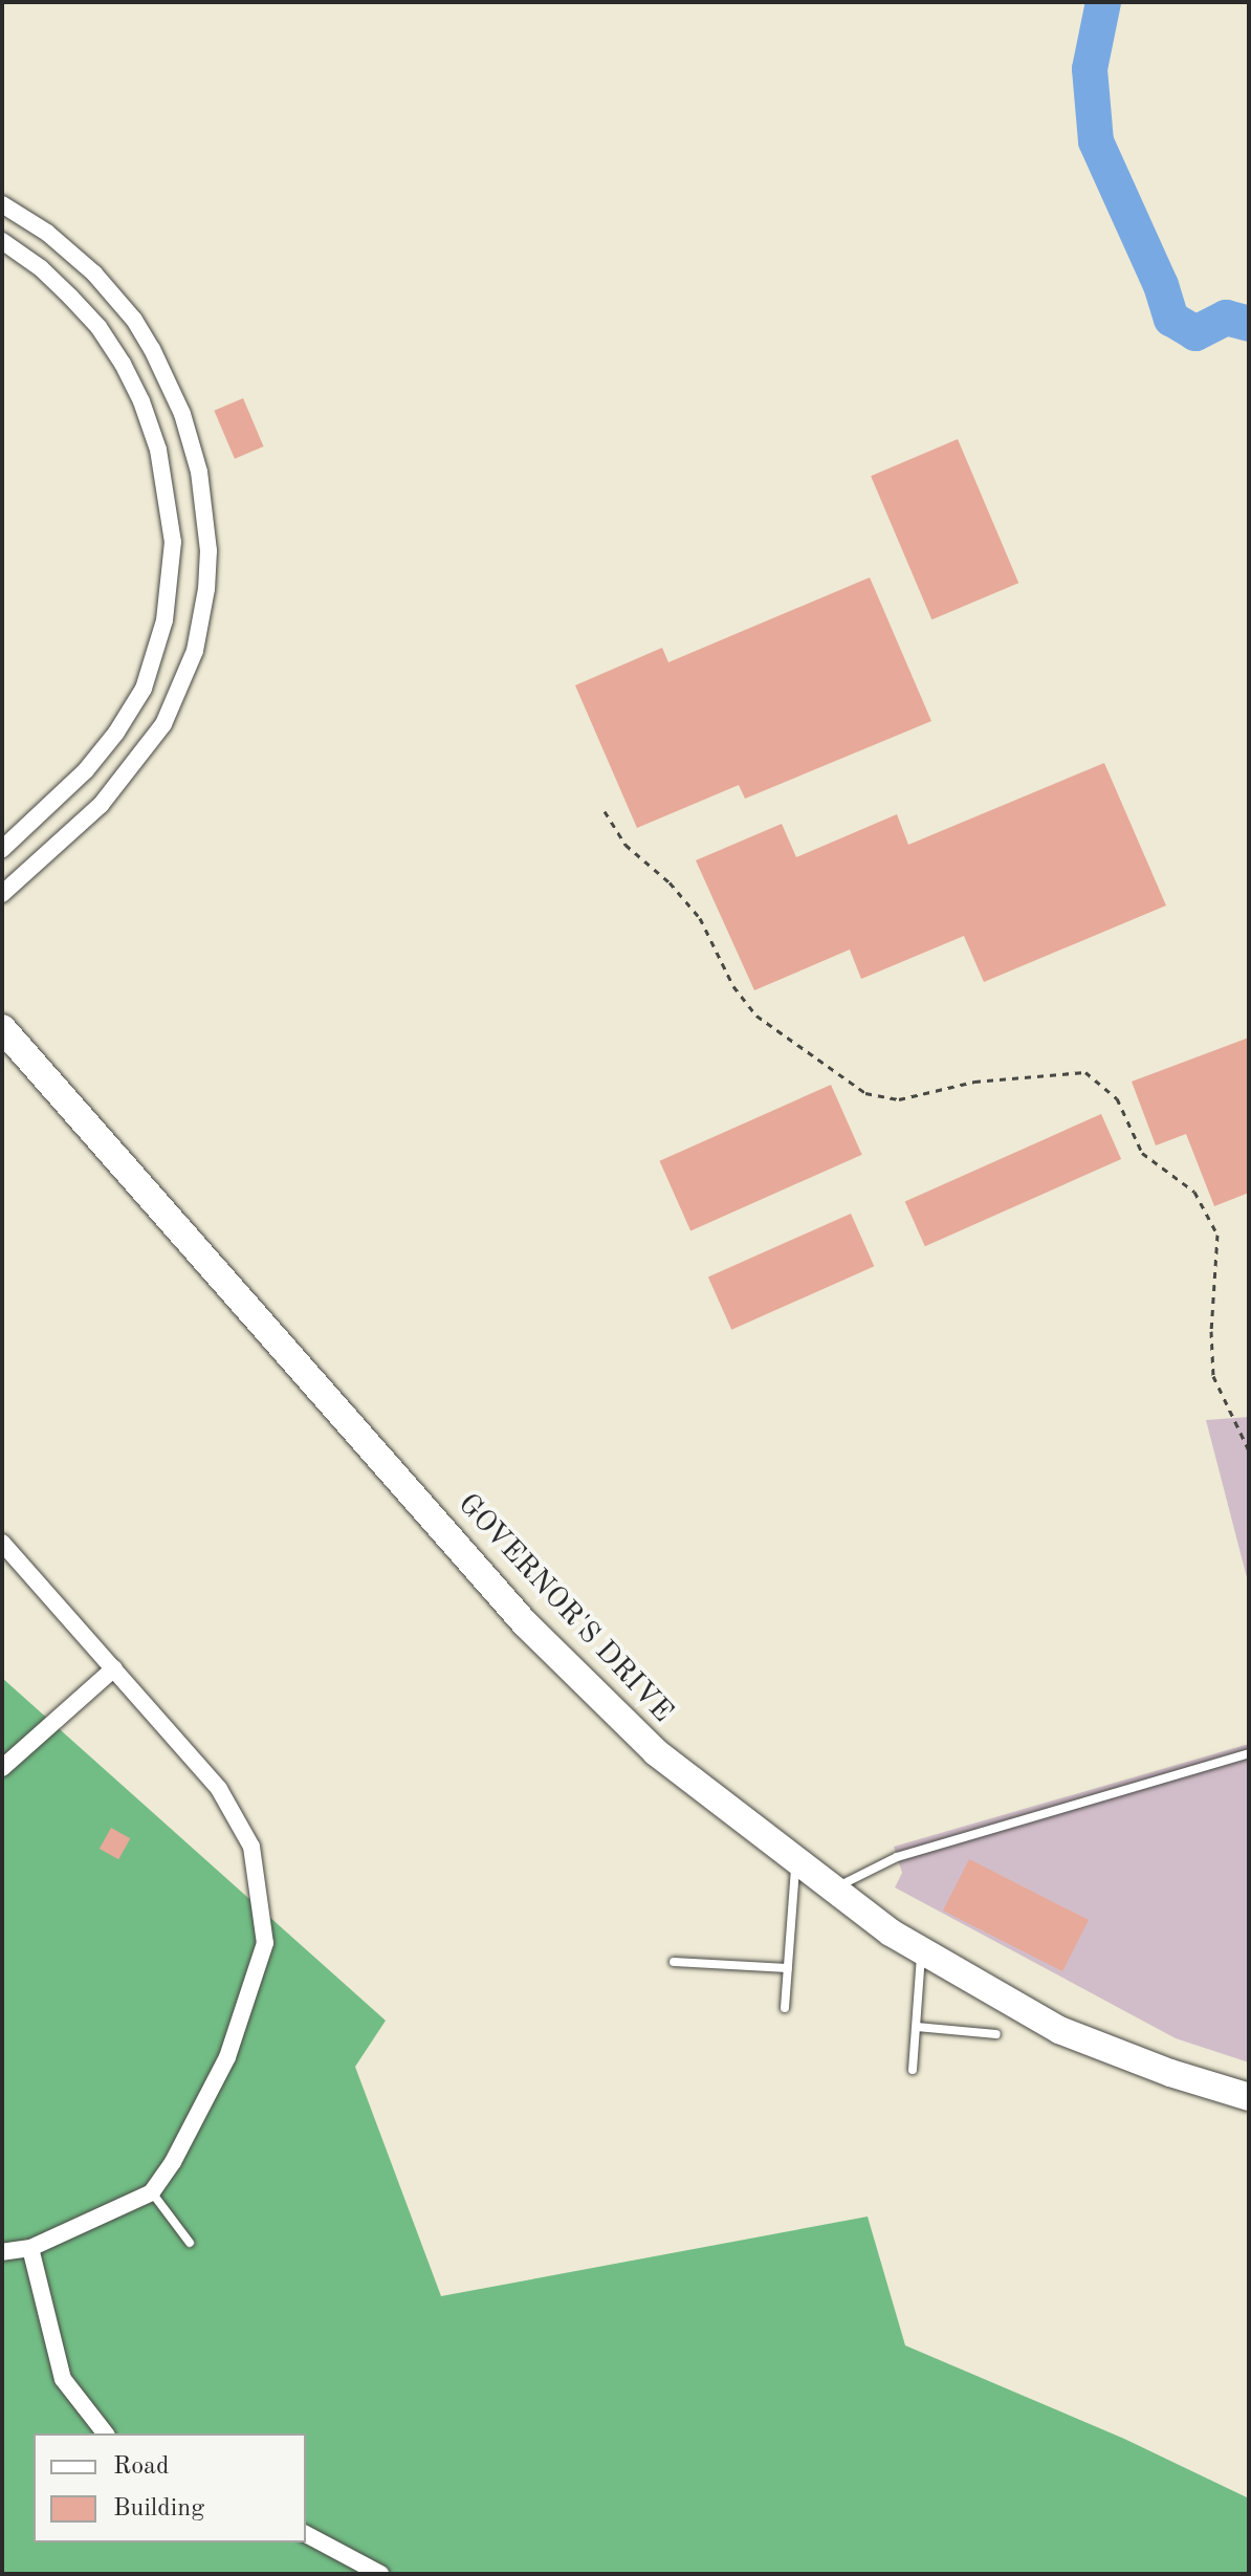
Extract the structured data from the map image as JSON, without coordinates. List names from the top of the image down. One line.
{"streets":{"main road":["GOVERNOR'S DRIVE"]},"legend":["Road","Building"]}
